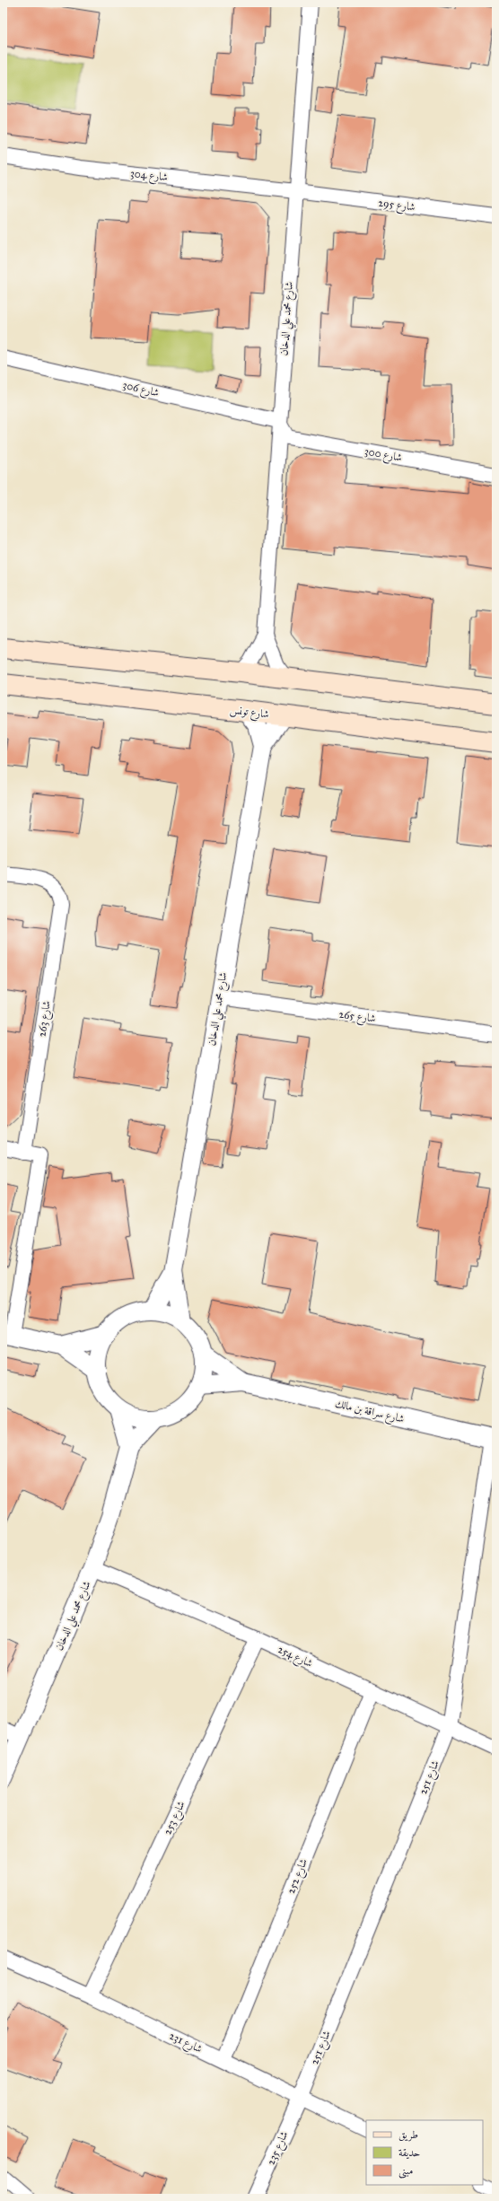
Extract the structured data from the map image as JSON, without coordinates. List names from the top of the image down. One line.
{"streets":{"main road":["شارع تونس"],"street":["شارع 304","شارع 295","شارع محمد علي الدخان","شارع 306","شارع 300","شارع 265","شارع 263","شارع سراقة بن مالك","شارع 254","شارع 251","شارع 253","شارع 252","شارع 231","شارع 235"]},"crossings":[["شارع 304","شارع 295"],["شارع 304","شارع محمد علي الدخان"],["شارع 295","شارع محمد علي الدخان"],["شارع محمد علي الدخان","شارع 306"],["شارع محمد علي الدخان","شارع 300"],["شارع محمد علي الدخان","شارع تونس"],["شارع محمد علي الدخان","شارع 265"],["شارع محمد علي الدخان","شارع سراقة بن مالك"],["شارع محمد علي الدخان","شارع 254"],["شارع 306","شارع 300"],["شارع سراقة بن مالك","شارع 251"],["شارع 254","شارع 251"],["شارع 254","شارع 253"],["شارع 254","شارع 252"],["شارع 251","شارع 231"],["شارع 251","شارع 235"],["شارع 253","شارع 231"],["شارع 252","شارع 231"],["شارع 231","شارع 235"]],"legend":["طريق","حديقة","مبنى"]}
